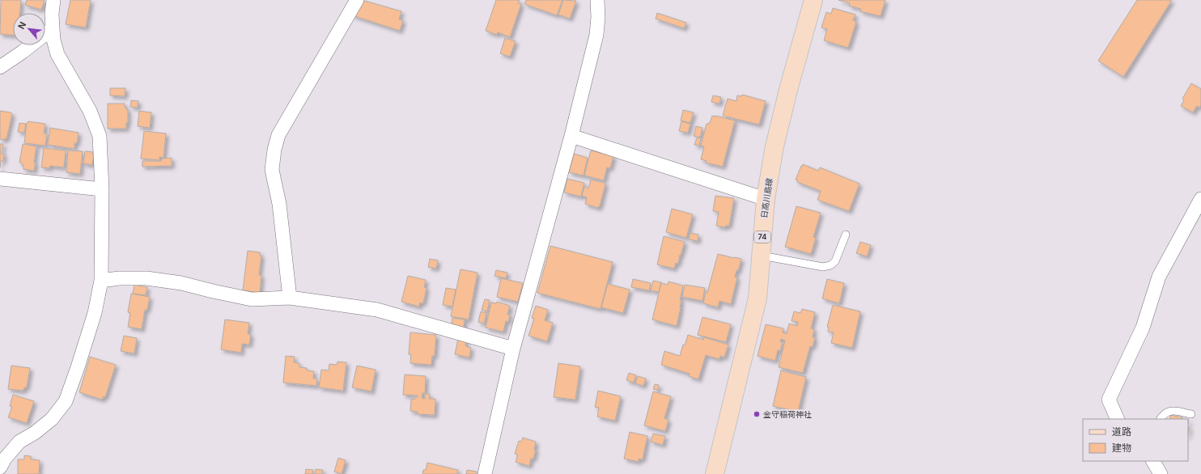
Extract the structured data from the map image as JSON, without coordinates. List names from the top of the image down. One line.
{"streets":{"main road":["日高川島線","74"]},"places":["金守稲荷神社"],"legend":["道路","建物"],"north":"top left"}
